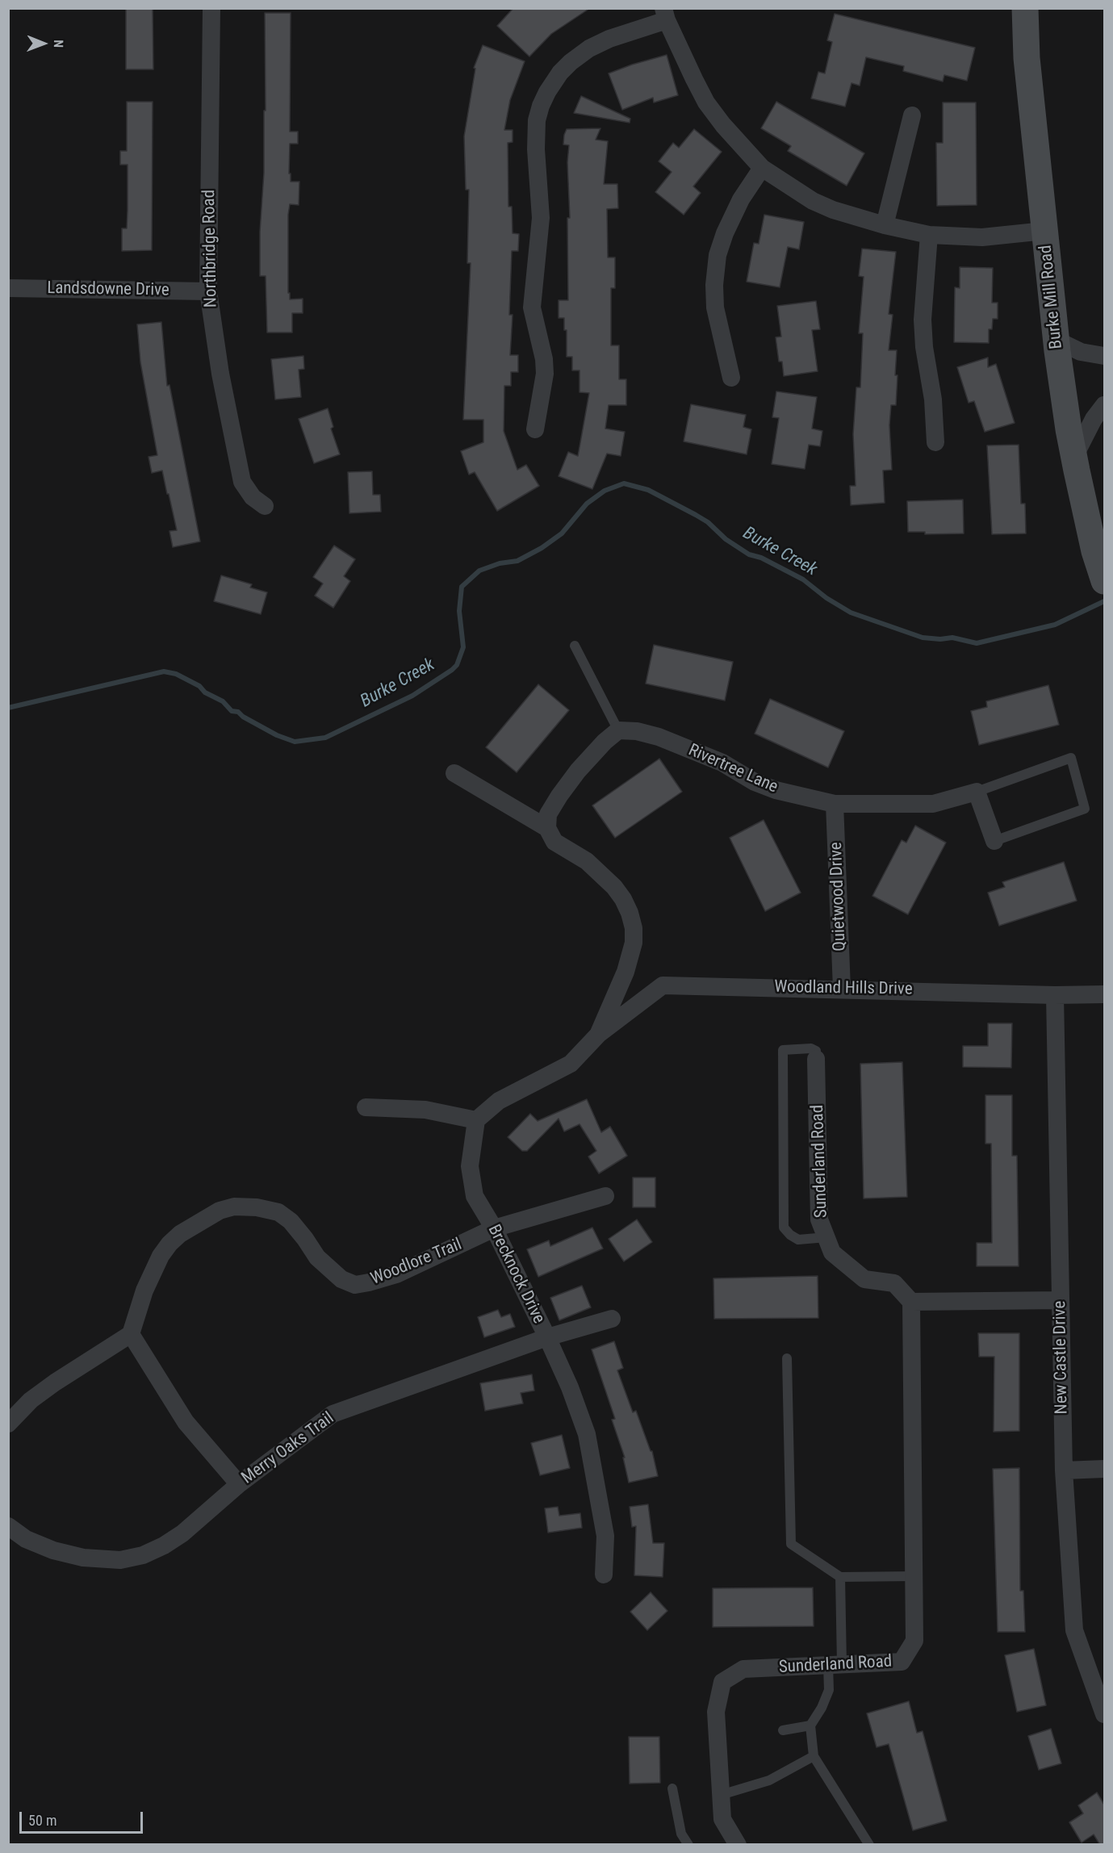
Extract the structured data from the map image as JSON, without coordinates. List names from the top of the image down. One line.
{"streets":{"street":["Northbridge Road","Landsdowne Drive","Burke Mill Road","Rivertree Lane","Quietwood Drive","Woodland Hills Drive","Sunderland Road","Woodlore Trail","Brecknock Drive","New Castle Drive","Merry Oaks Trail"]},"crossings":[["Northbridge Road","Landsdowne Drive"],["Rivertree Lane","Quietwood Drive"],["Quietwood Drive","Woodland Hills Drive"],["Woodland Hills Drive","New Castle Drive"],["Woodlore Trail","Brecknock Drive"],["Brecknock Drive","Merry Oaks Trail"]],"water":["Burke Creek"],"scale_bar":"50 m","north":"right"}
